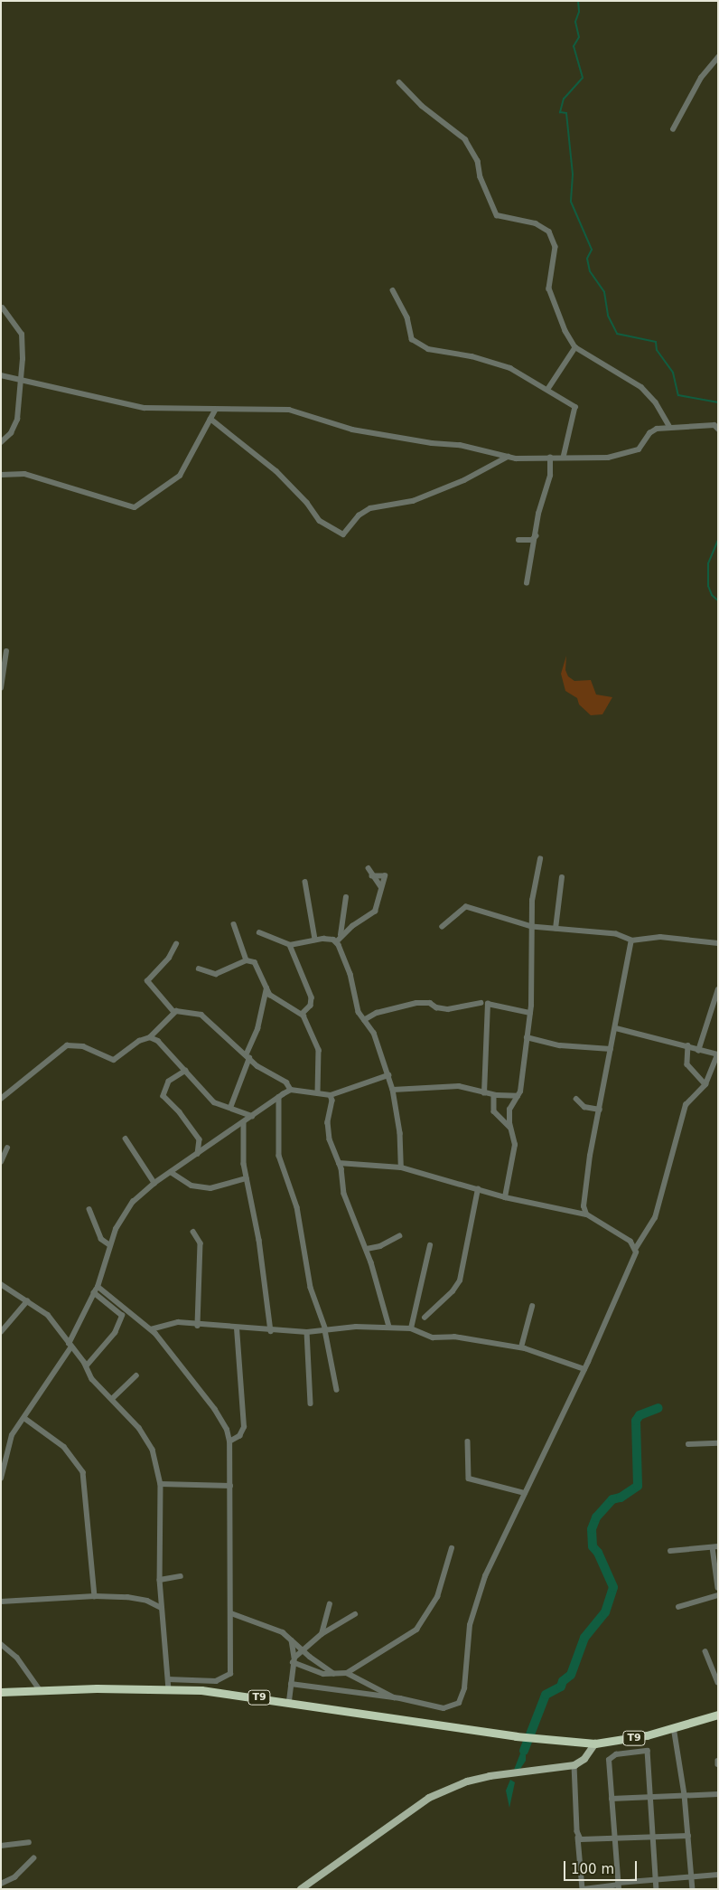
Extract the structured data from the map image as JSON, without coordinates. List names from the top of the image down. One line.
{"streets":{"highway":["T9"]},"scale_bar":"100 m"}
